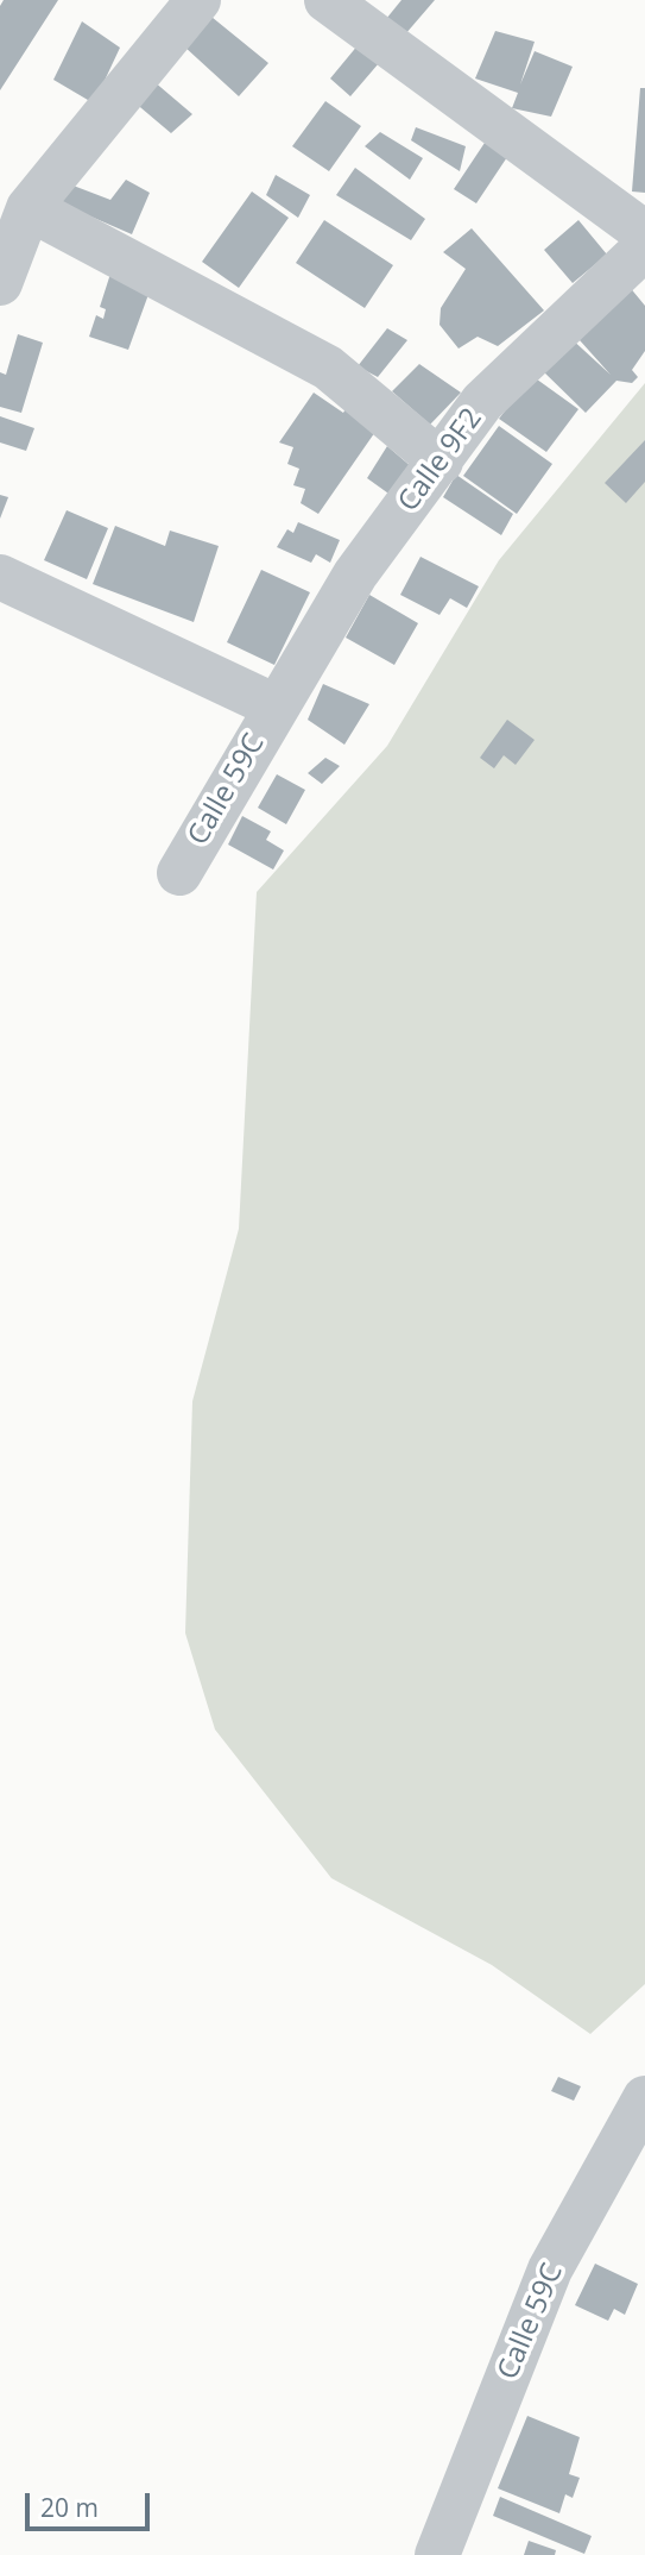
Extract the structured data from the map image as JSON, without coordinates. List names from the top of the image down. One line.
{"streets":{"street":["Calle 9F2","Calle 59C"]},"crossings":[["Calle 9F2","Calle 59C"]],"scale_bar":"20 m"}
